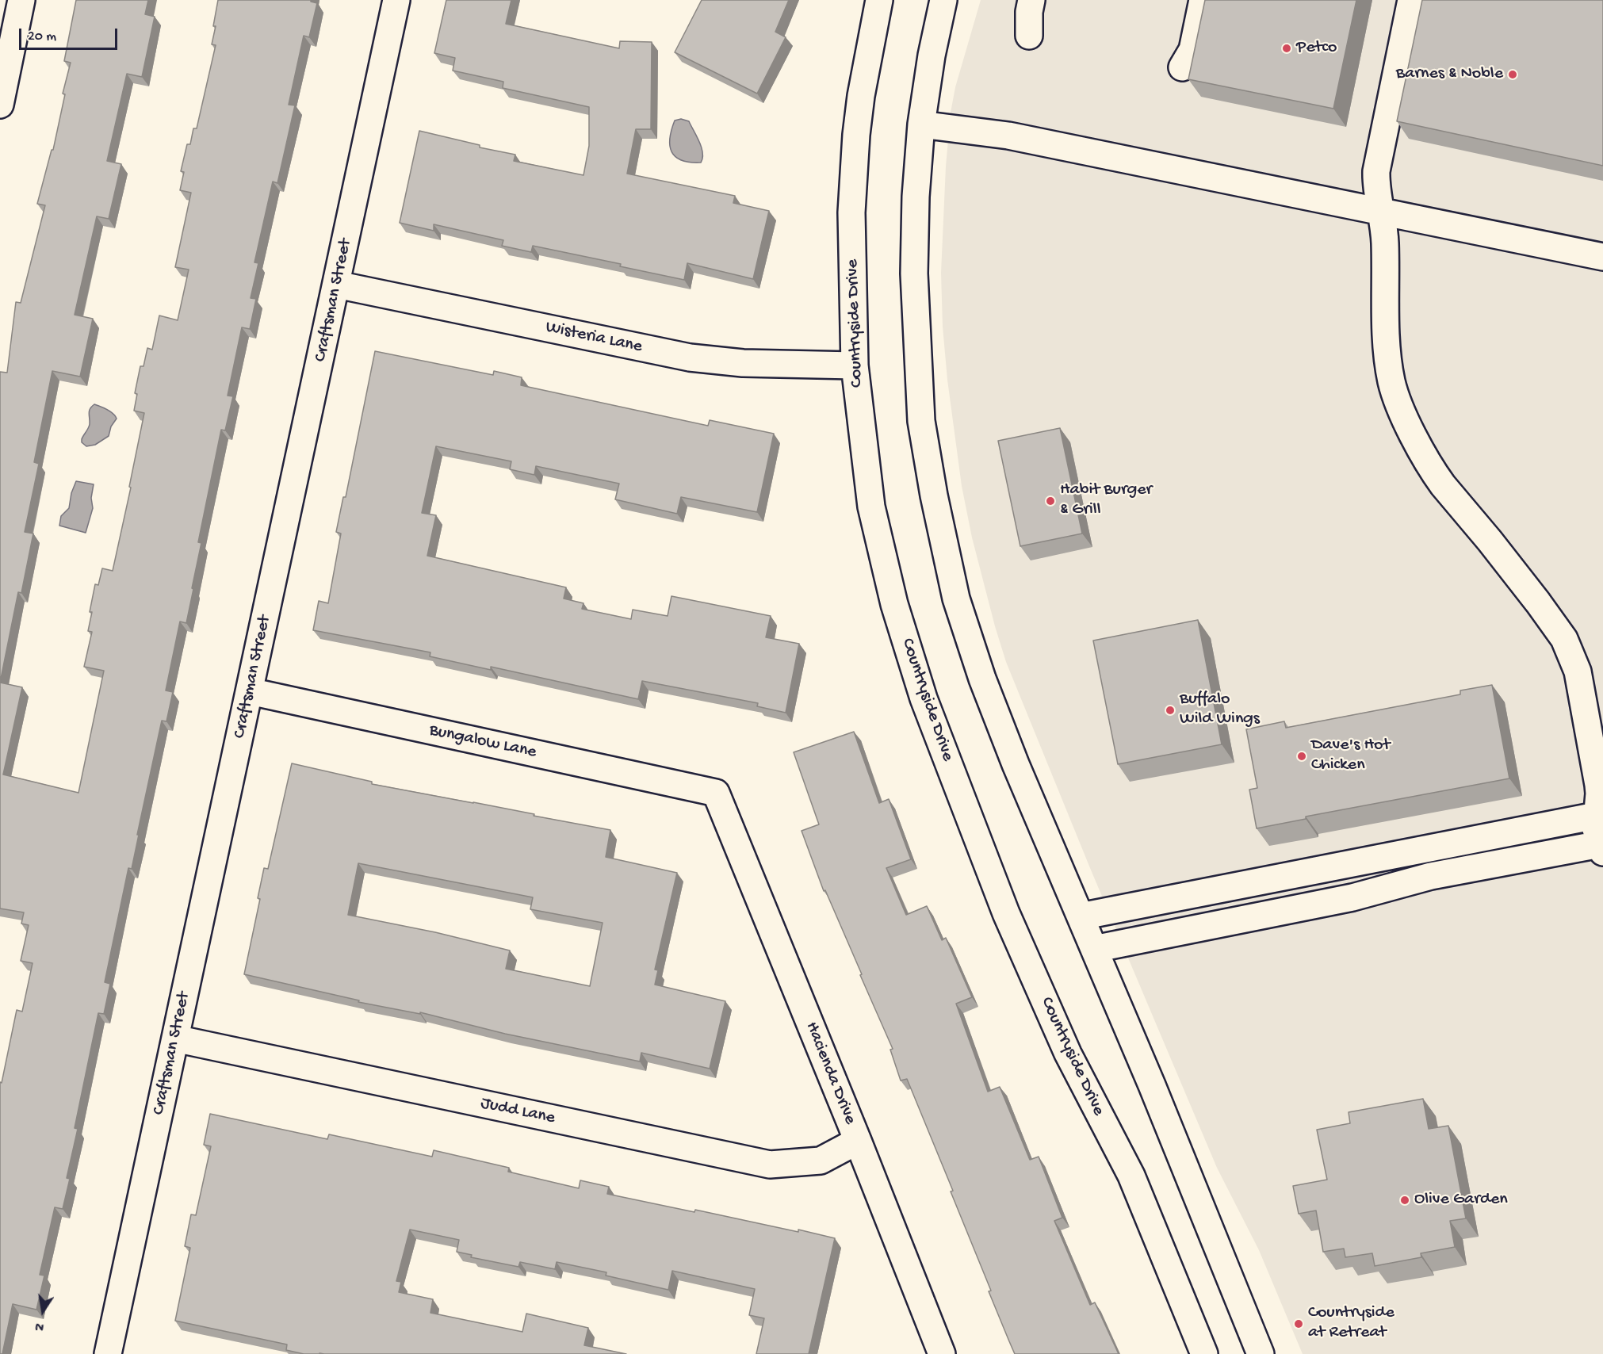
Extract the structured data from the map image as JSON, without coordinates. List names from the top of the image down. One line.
{"streets":{"street":["Craftsman Street","Countryside Drive","Wisteria Lane","Bungalow Lane","Hacienda Drive","Judd Lane"]},"crossings":[["Craftsman Street","Wisteria Lane"],["Craftsman Street","Bungalow Lane"],["Craftsman Street","Judd Lane"],["Countryside Drive","Wisteria Lane"],["Bungalow Lane","Hacienda Drive"],["Hacienda Drive","Judd Lane"]],"places":["Petco","Barnes & Noble","Habit Burger & Grill","Buffalo Wild Wings","Dave's Hot Chicken","Olive Garden","Countryside at Retreat"],"scale_bar":"20 m","north":"bottom"}
